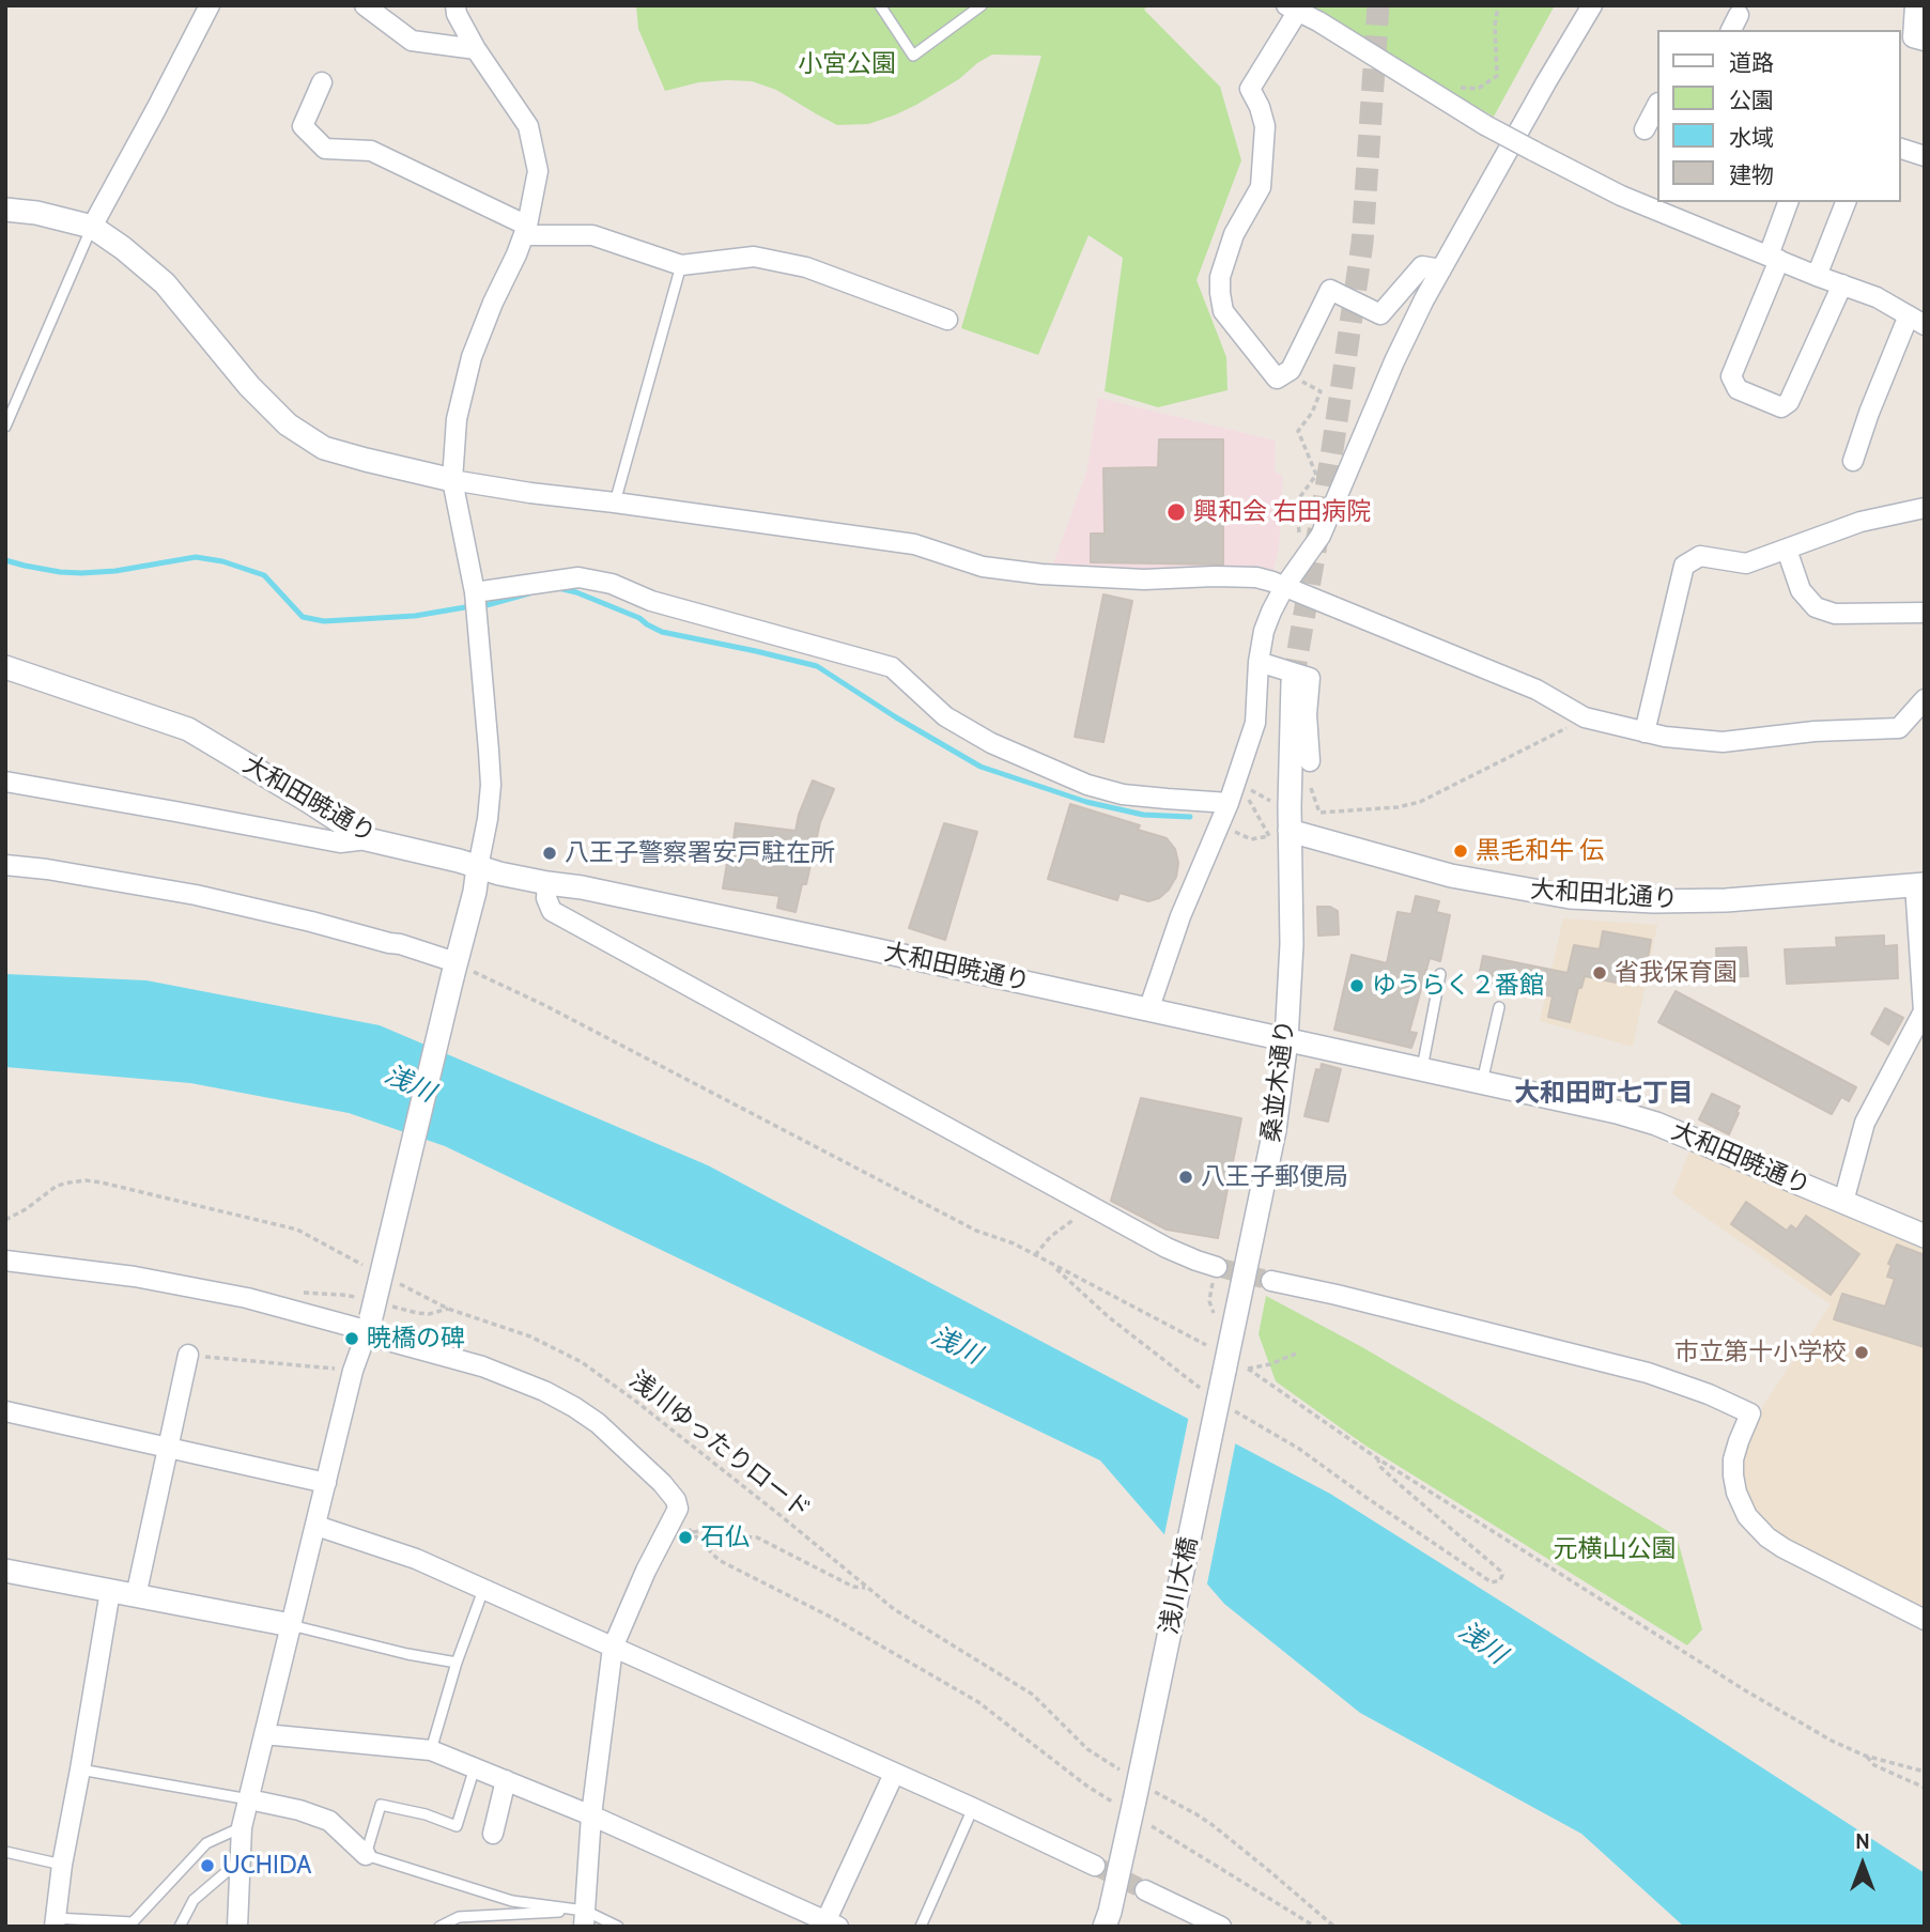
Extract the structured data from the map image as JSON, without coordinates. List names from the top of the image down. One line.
{"streets":{"street":["大和田暁通り","大和田北通り","桑並木通り","浅川大橋"],"path":["浅川ゆったりロード"]},"crossings":[["大和田暁通り","桑並木通り"],["大和田北通り","桑並木通り"],["桑並木通り","浅川大橋"]],"districts":["大和田町七丁目"],"water":["浅川"],"parks":["小宮公園","元横山公園"],"places":["興和会 右田病院","黒毛和牛 伝","八王子警察署安戸駐在所","省我保育園","ゆうらく２番館","八王子郵便局","暁橋の碑","市立第十小学校","石仏","UCHIDA"],"legend":["道路","公園","水域","建物"],"north":"top"}
